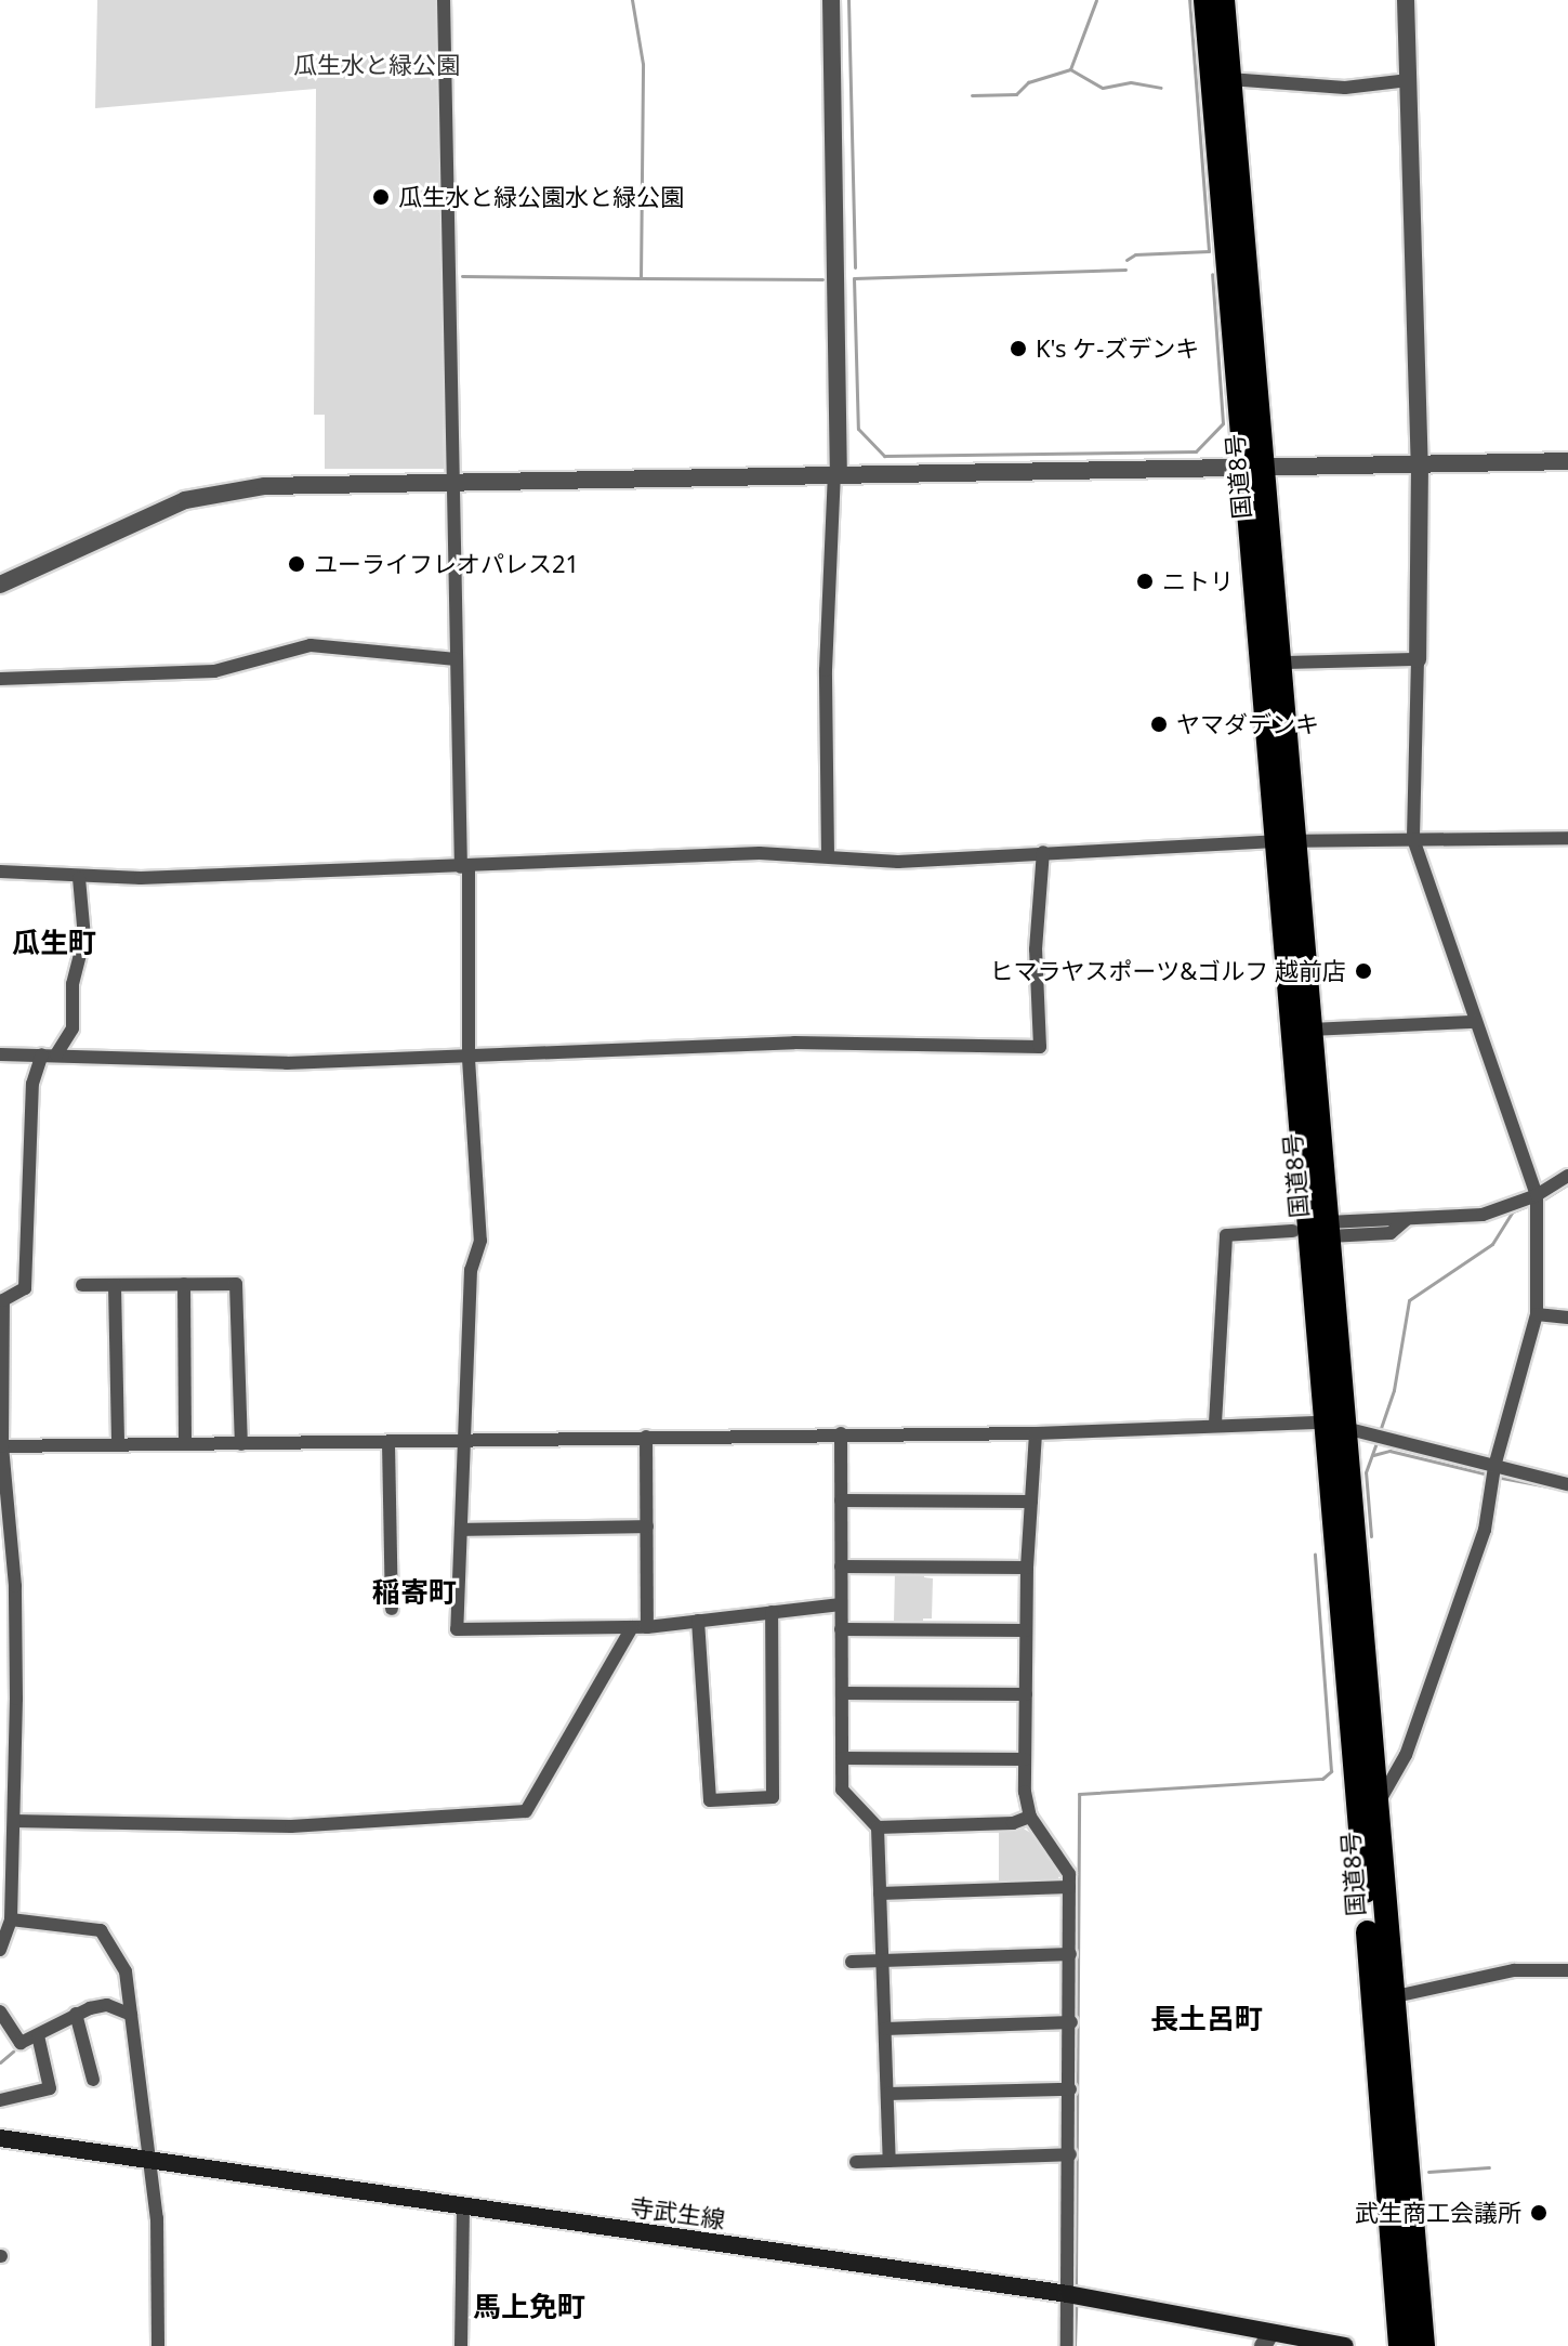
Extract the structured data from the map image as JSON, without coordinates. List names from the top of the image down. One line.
{"streets":{"highway":["国道8号"],"main road":["寺武生線"]},"districts":["瓜生町","稲寄町","長土呂町","馬上免町"],"parks":["瓜生水と緑公園"],"places":["瓜生水と緑公園水と緑公園","K's ケ-ズデンキ","ユーライフレオパレス21","ニトリ","ヤマダデンキ","ヒマラヤスポーツ&ゴルフ 越前店","武生商工会議所"]}
